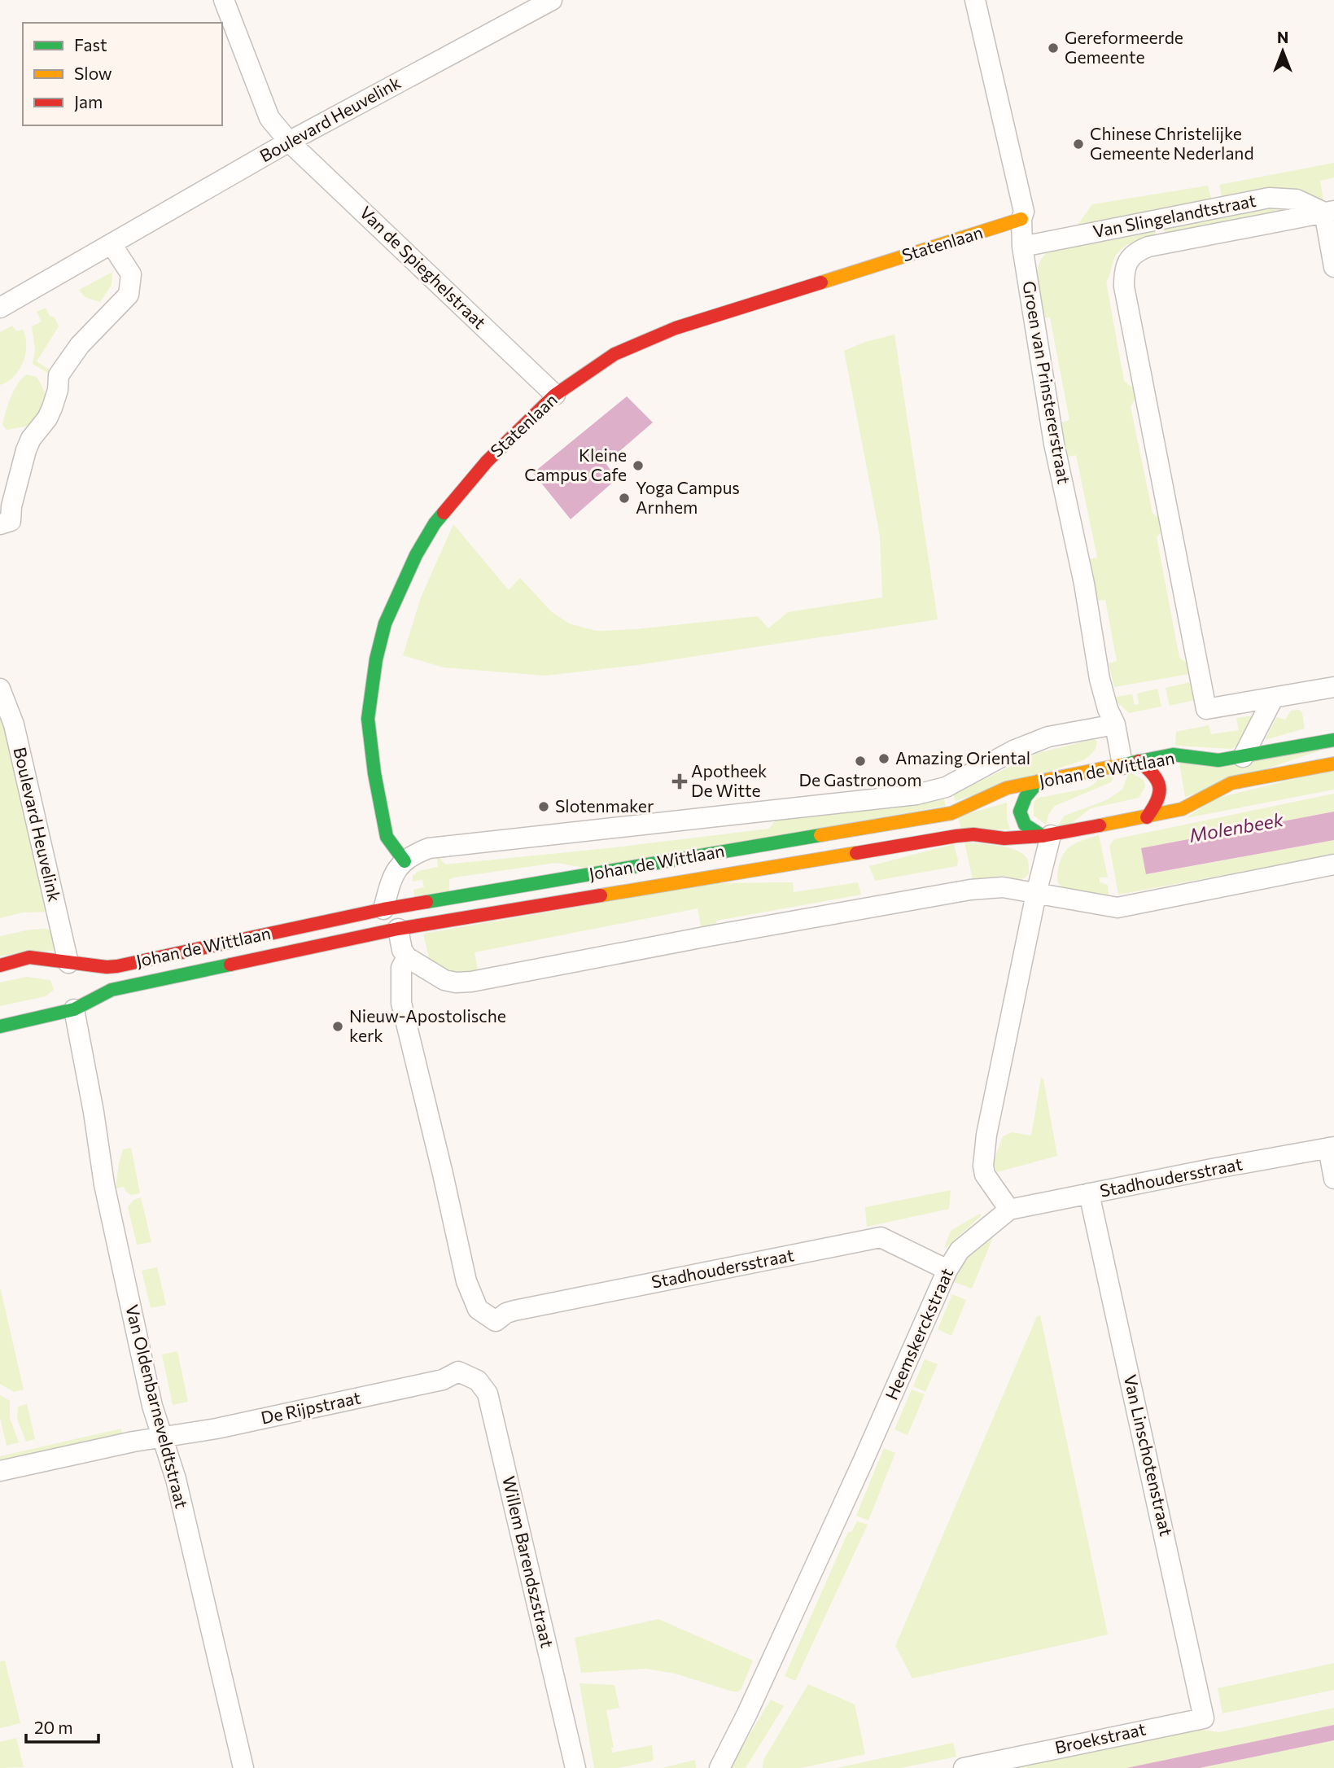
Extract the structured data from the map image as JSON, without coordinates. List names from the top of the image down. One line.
{"streets":{"main road":["Statenlaan","Johan de Wittlaan"],"street":["Boulevard Heuvelink","Van Slingelandtstraat","Van de Spieghelstraat","Groen van Prinstererstraat","Stadhoudersstraat","Heemskerckstraat","Van Oldenbarneveldtstraat","De Rijpstraat","Van Linschotenstraat","Willem Barendszstraat","Broekstraat"]},"crossings":[["Boulevard Heuvelink","Van de Spieghelstraat"],["Boulevard Heuvelink","Johan de Wittlaan"],["Van Slingelandtstraat","Groen van Prinstererstraat"],["Statenlaan","Van de Spieghelstraat"],["Statenlaan","Groen van Prinstererstraat"],["Statenlaan","Johan de Wittlaan"],["Groen van Prinstererstraat","Johan de Wittlaan"],["Johan de Wittlaan","Van Oldenbarneveldtstraat"],["Stadhoudersstraat","Heemskerckstraat"],["Stadhoudersstraat","Van Linschotenstraat"],["Van Oldenbarneveldtstraat","De Rijpstraat"],["De Rijpstraat","Willem Barendszstraat"],["Van Linschotenstraat","Broekstraat"]],"water":["Molenbeek"],"places":{"other":["Gereformeerde Gemeente","Chinese Christelijke Gemeente Nederland","Kleine Campus Cafe","Yoga Campus Arnhem","Amazing Oriental","De Gastronoom","Slotenmaker","Nieuw-Apostolische kerk"],"health":["Apotheek De Witte"]},"legend":["Fast","Slow","Jam"],"scale_bar":"20 m","north":"top"}
